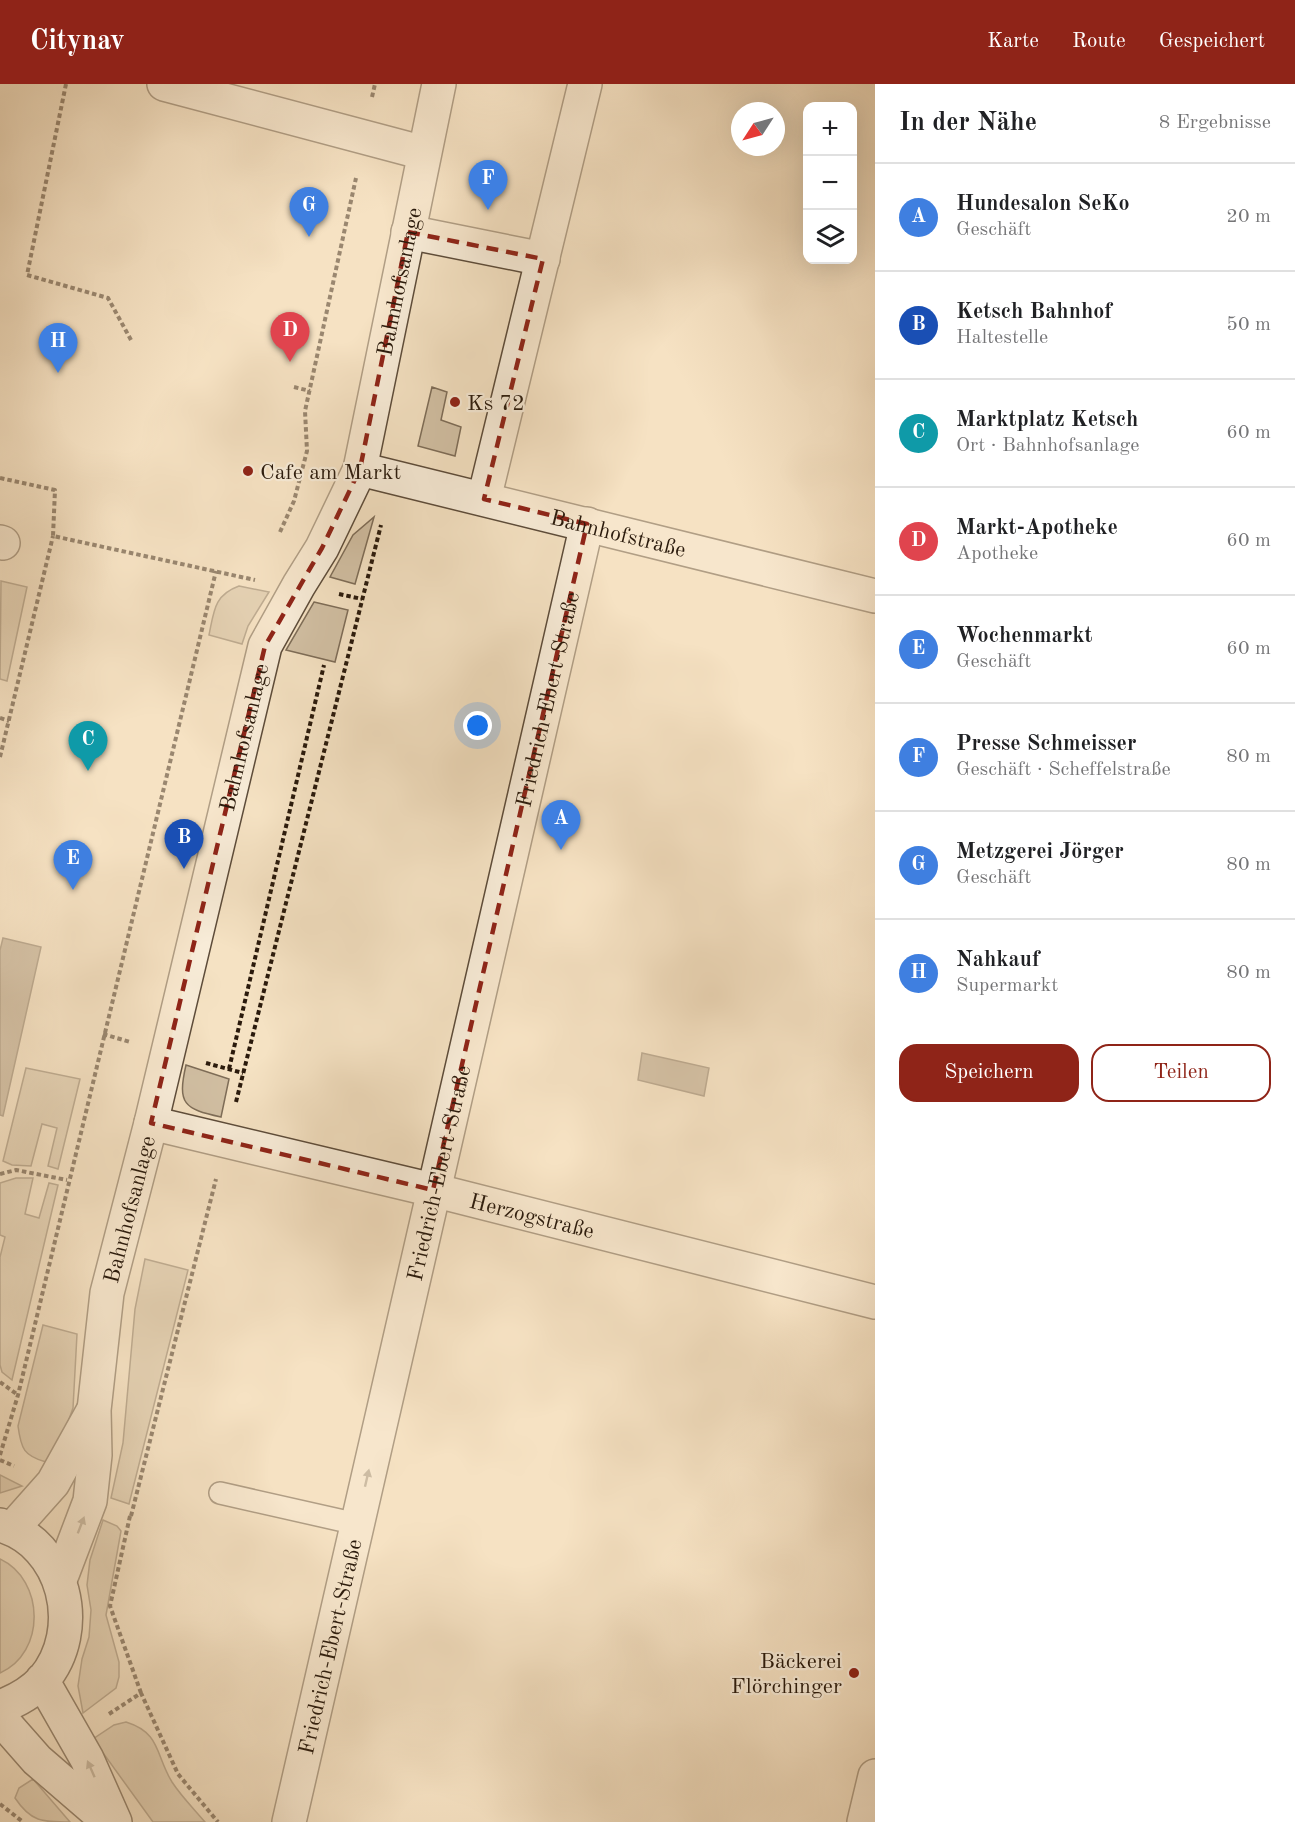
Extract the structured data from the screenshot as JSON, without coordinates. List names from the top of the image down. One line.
{"streets":{"street":["Bahnhofsanlage","Bahnhofstraße","Friedrich-Ebert-Straße","Herzogstraße"]},"crossings":[["Bahnhofsanlage","Bahnhofstraße"],["Bahnhofsanlage","Herzogstraße"],["Bahnhofstraße","Friedrich-Ebert-Straße"],["Friedrich-Ebert-Straße","Herzogstraße"]],"places":["Ks 72","Cafe am Markt","Bäckerei Flörchinger"],"north":"bottom left","page":{"header":"Citynav","nav":["Karte","Route","Gespeichert"],"heading":["In der Nähe","8 Ergebnisse"],"map_buttons":["+","−"],"pins":["F","G","D","H","C","A","B","E"],"list":[{"mark":"A","name":"Hundesalon SeKo","note":"Geschäft","value":"20 m"},{"mark":"B","name":"Ketsch Bahnhof","note":"Haltestelle","value":"50 m"},{"mark":"C","name":"Marktplatz Ketsch","note":"Ort · Bahnhofsanlage","value":"60 m"},{"mark":"D","name":"Markt-Apotheke","note":"Apotheke","value":"60 m"},{"mark":"E","name":"Wochenmarkt","note":"Geschäft","value":"60 m"},{"mark":"F","name":"Presse Schmeisser","note":"Geschäft · Scheffelstraße","value":"80 m"},{"mark":"G","name":"Metzgerei Jörger","note":"Geschäft","value":"80 m"},{"mark":"H","name":"Nahkauf","note":"Supermarkt","value":"80 m"}],"buttons":["Speichern","Teilen"]}}
